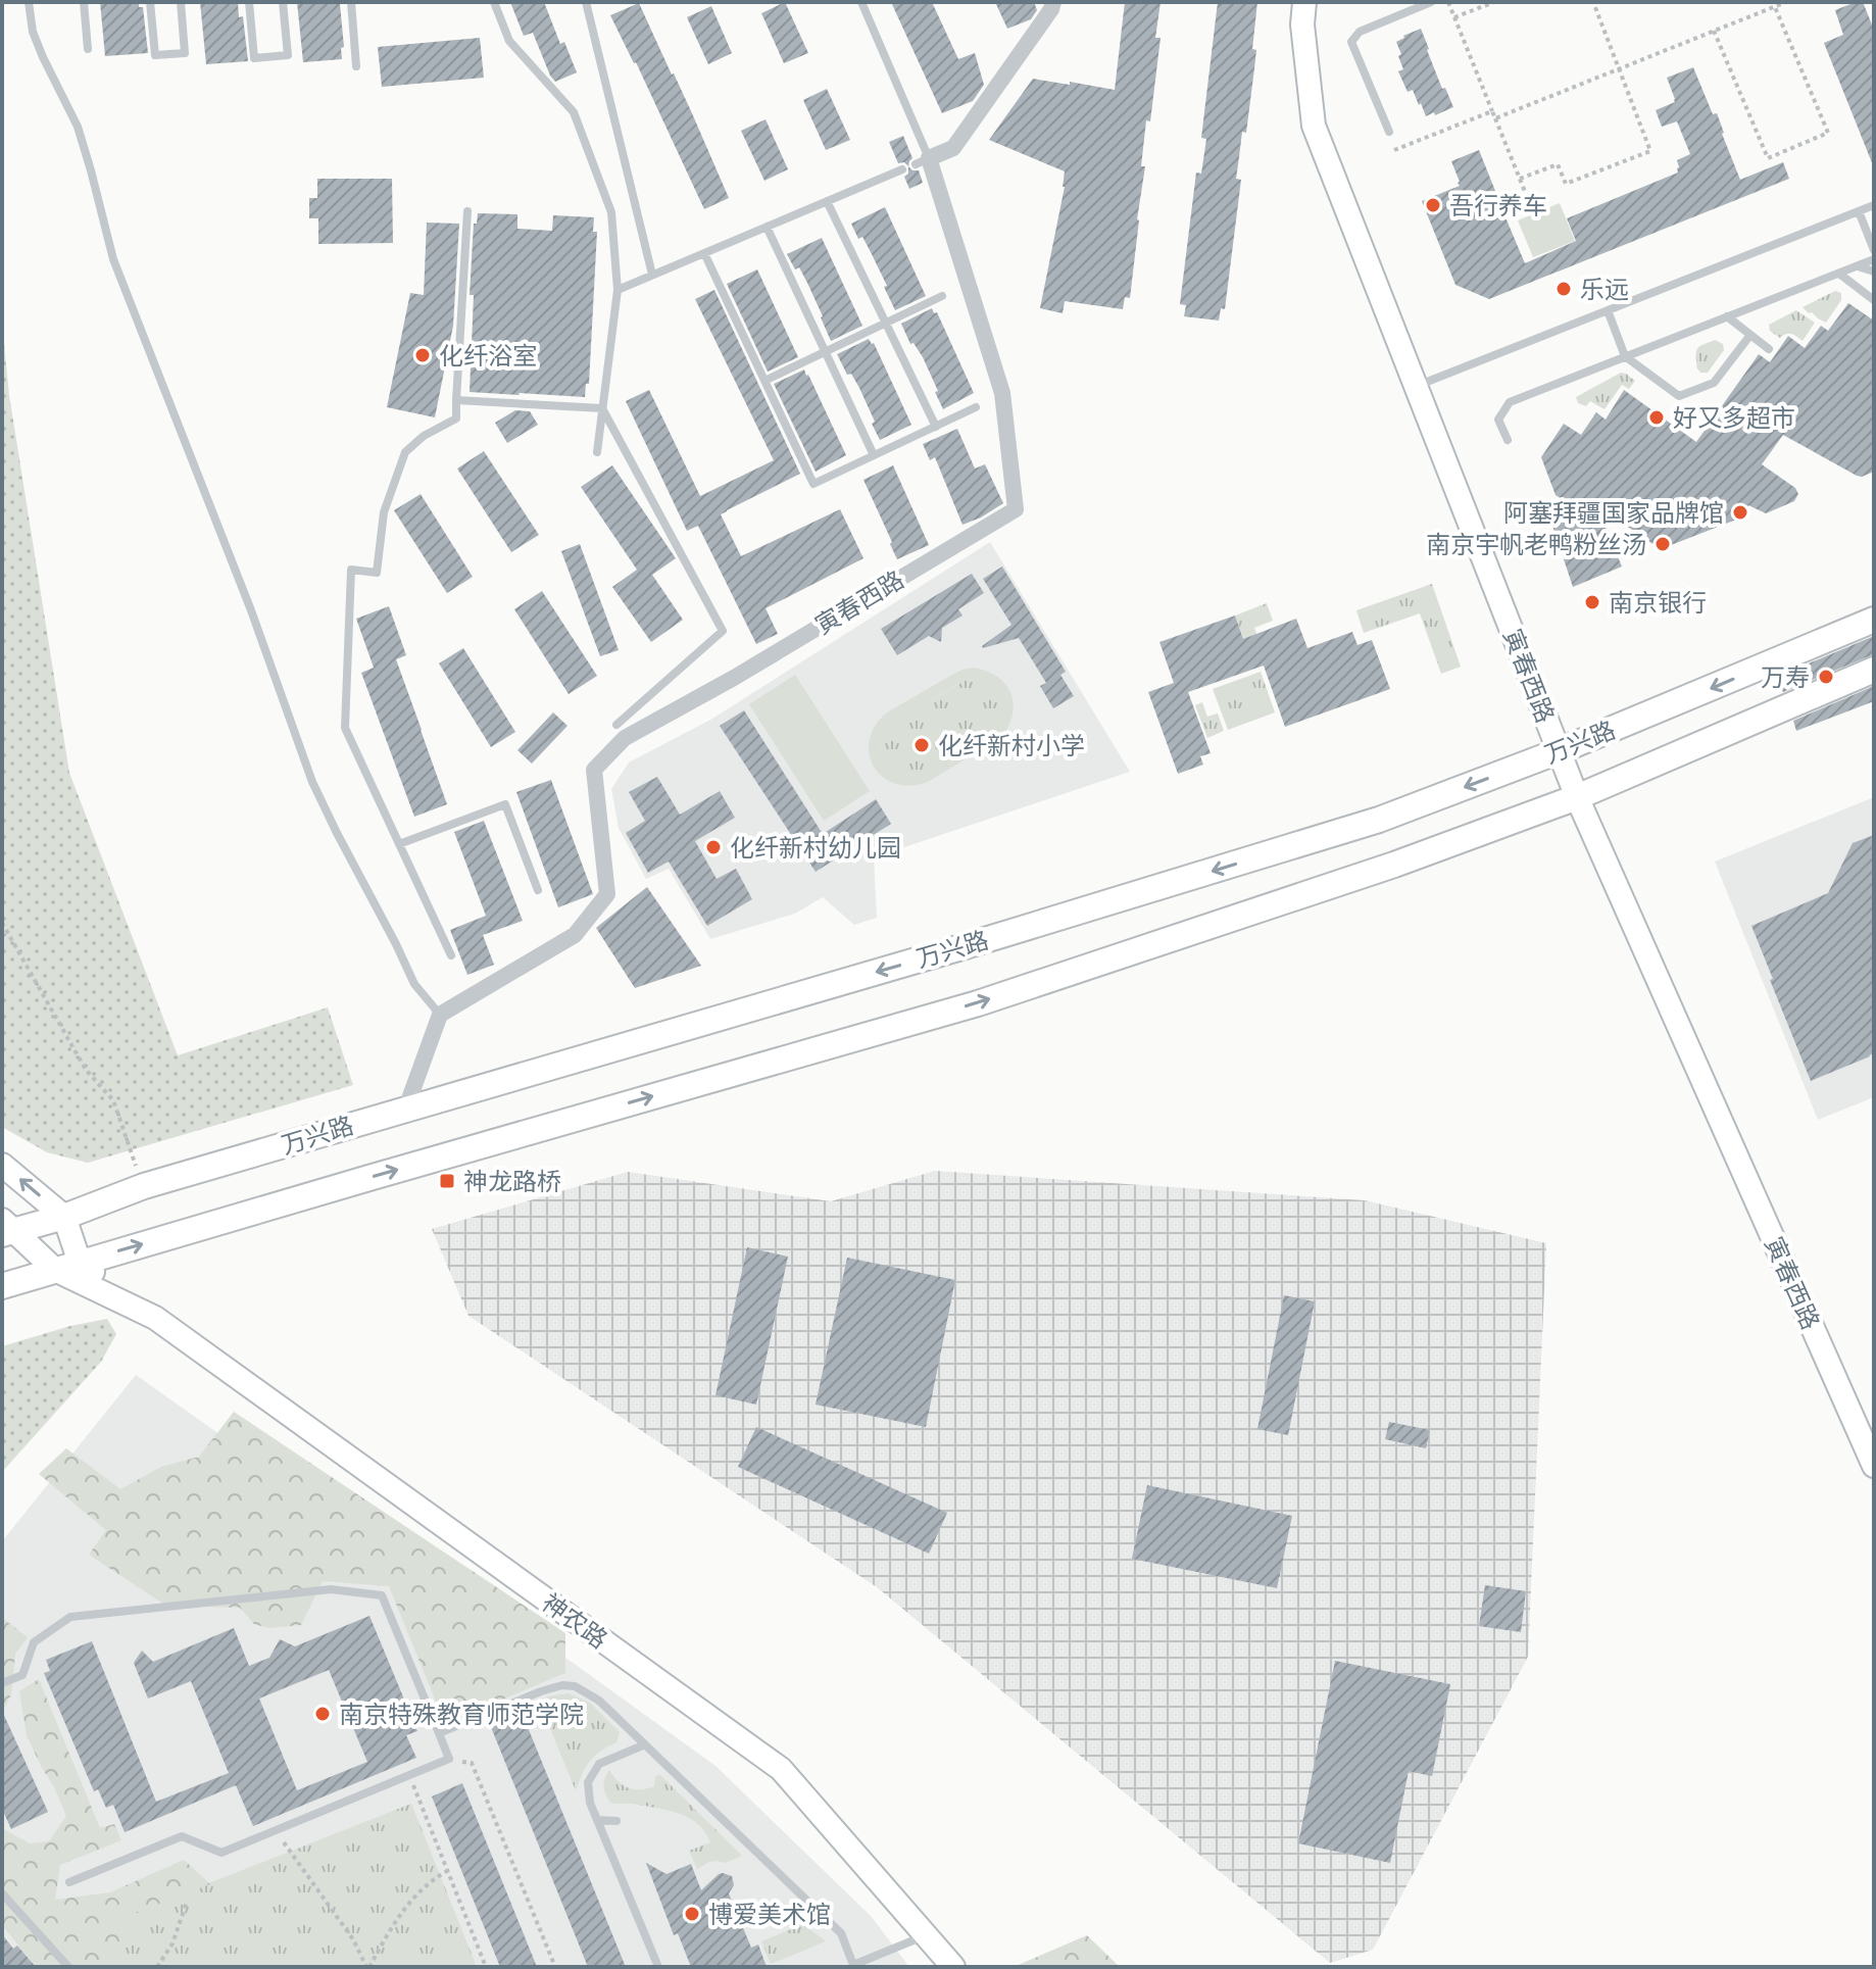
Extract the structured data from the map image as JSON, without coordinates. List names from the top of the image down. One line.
{"streets":{"main road":["万兴路"],"street":["寅春西路","神农路"]},"crossings":[["寅春西路","万兴路"],["万兴路","神农路"]],"places":{"other":["吾行养车","乐远","化纤浴室","好又多超市","阿塞拜疆国家品牌馆","南京宇帆老鸭粉丝汤","南京银行","万寿","化纤新村小学","化纤新村幼儿园","南京特殊教育师范学院","博爱美术馆"],"transit":["神龙路桥"]}}
